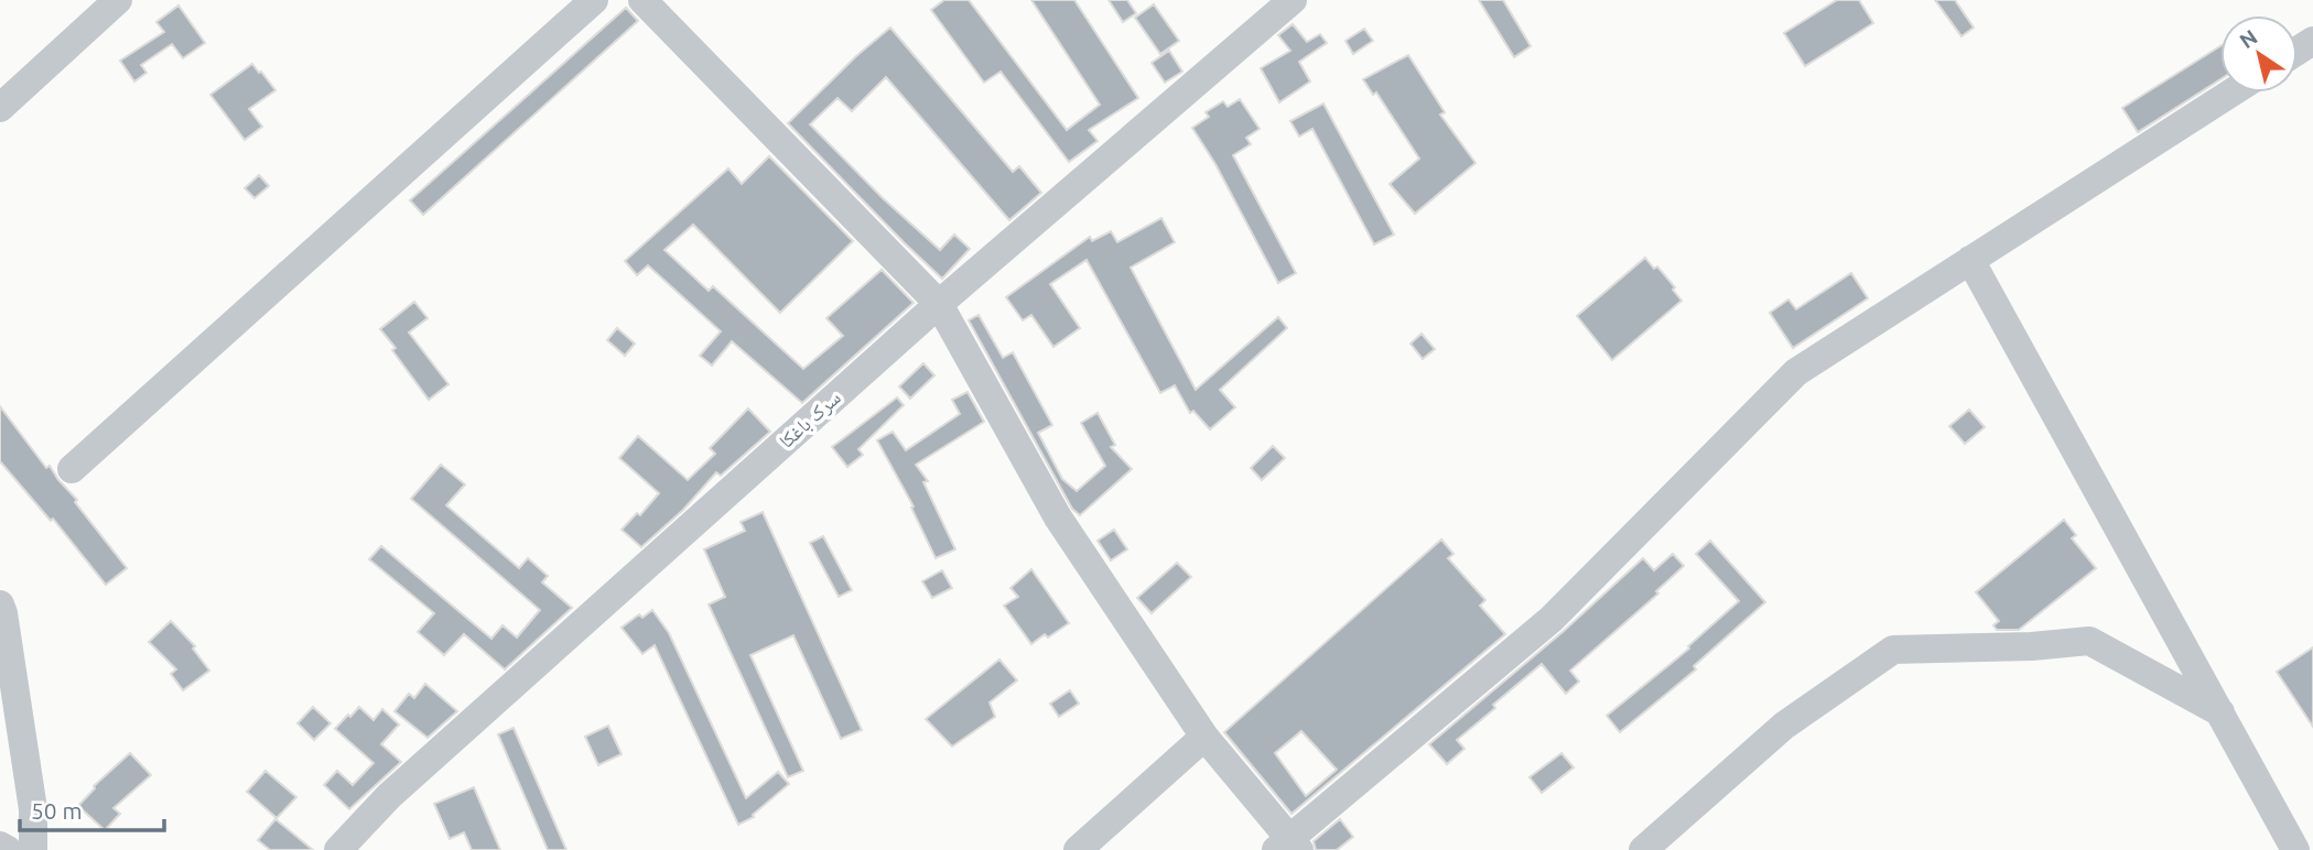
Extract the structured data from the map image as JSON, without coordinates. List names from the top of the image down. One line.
{"streets":{"street":["سرک باغکا"]},"scale_bar":"50 m","north":"top left"}
